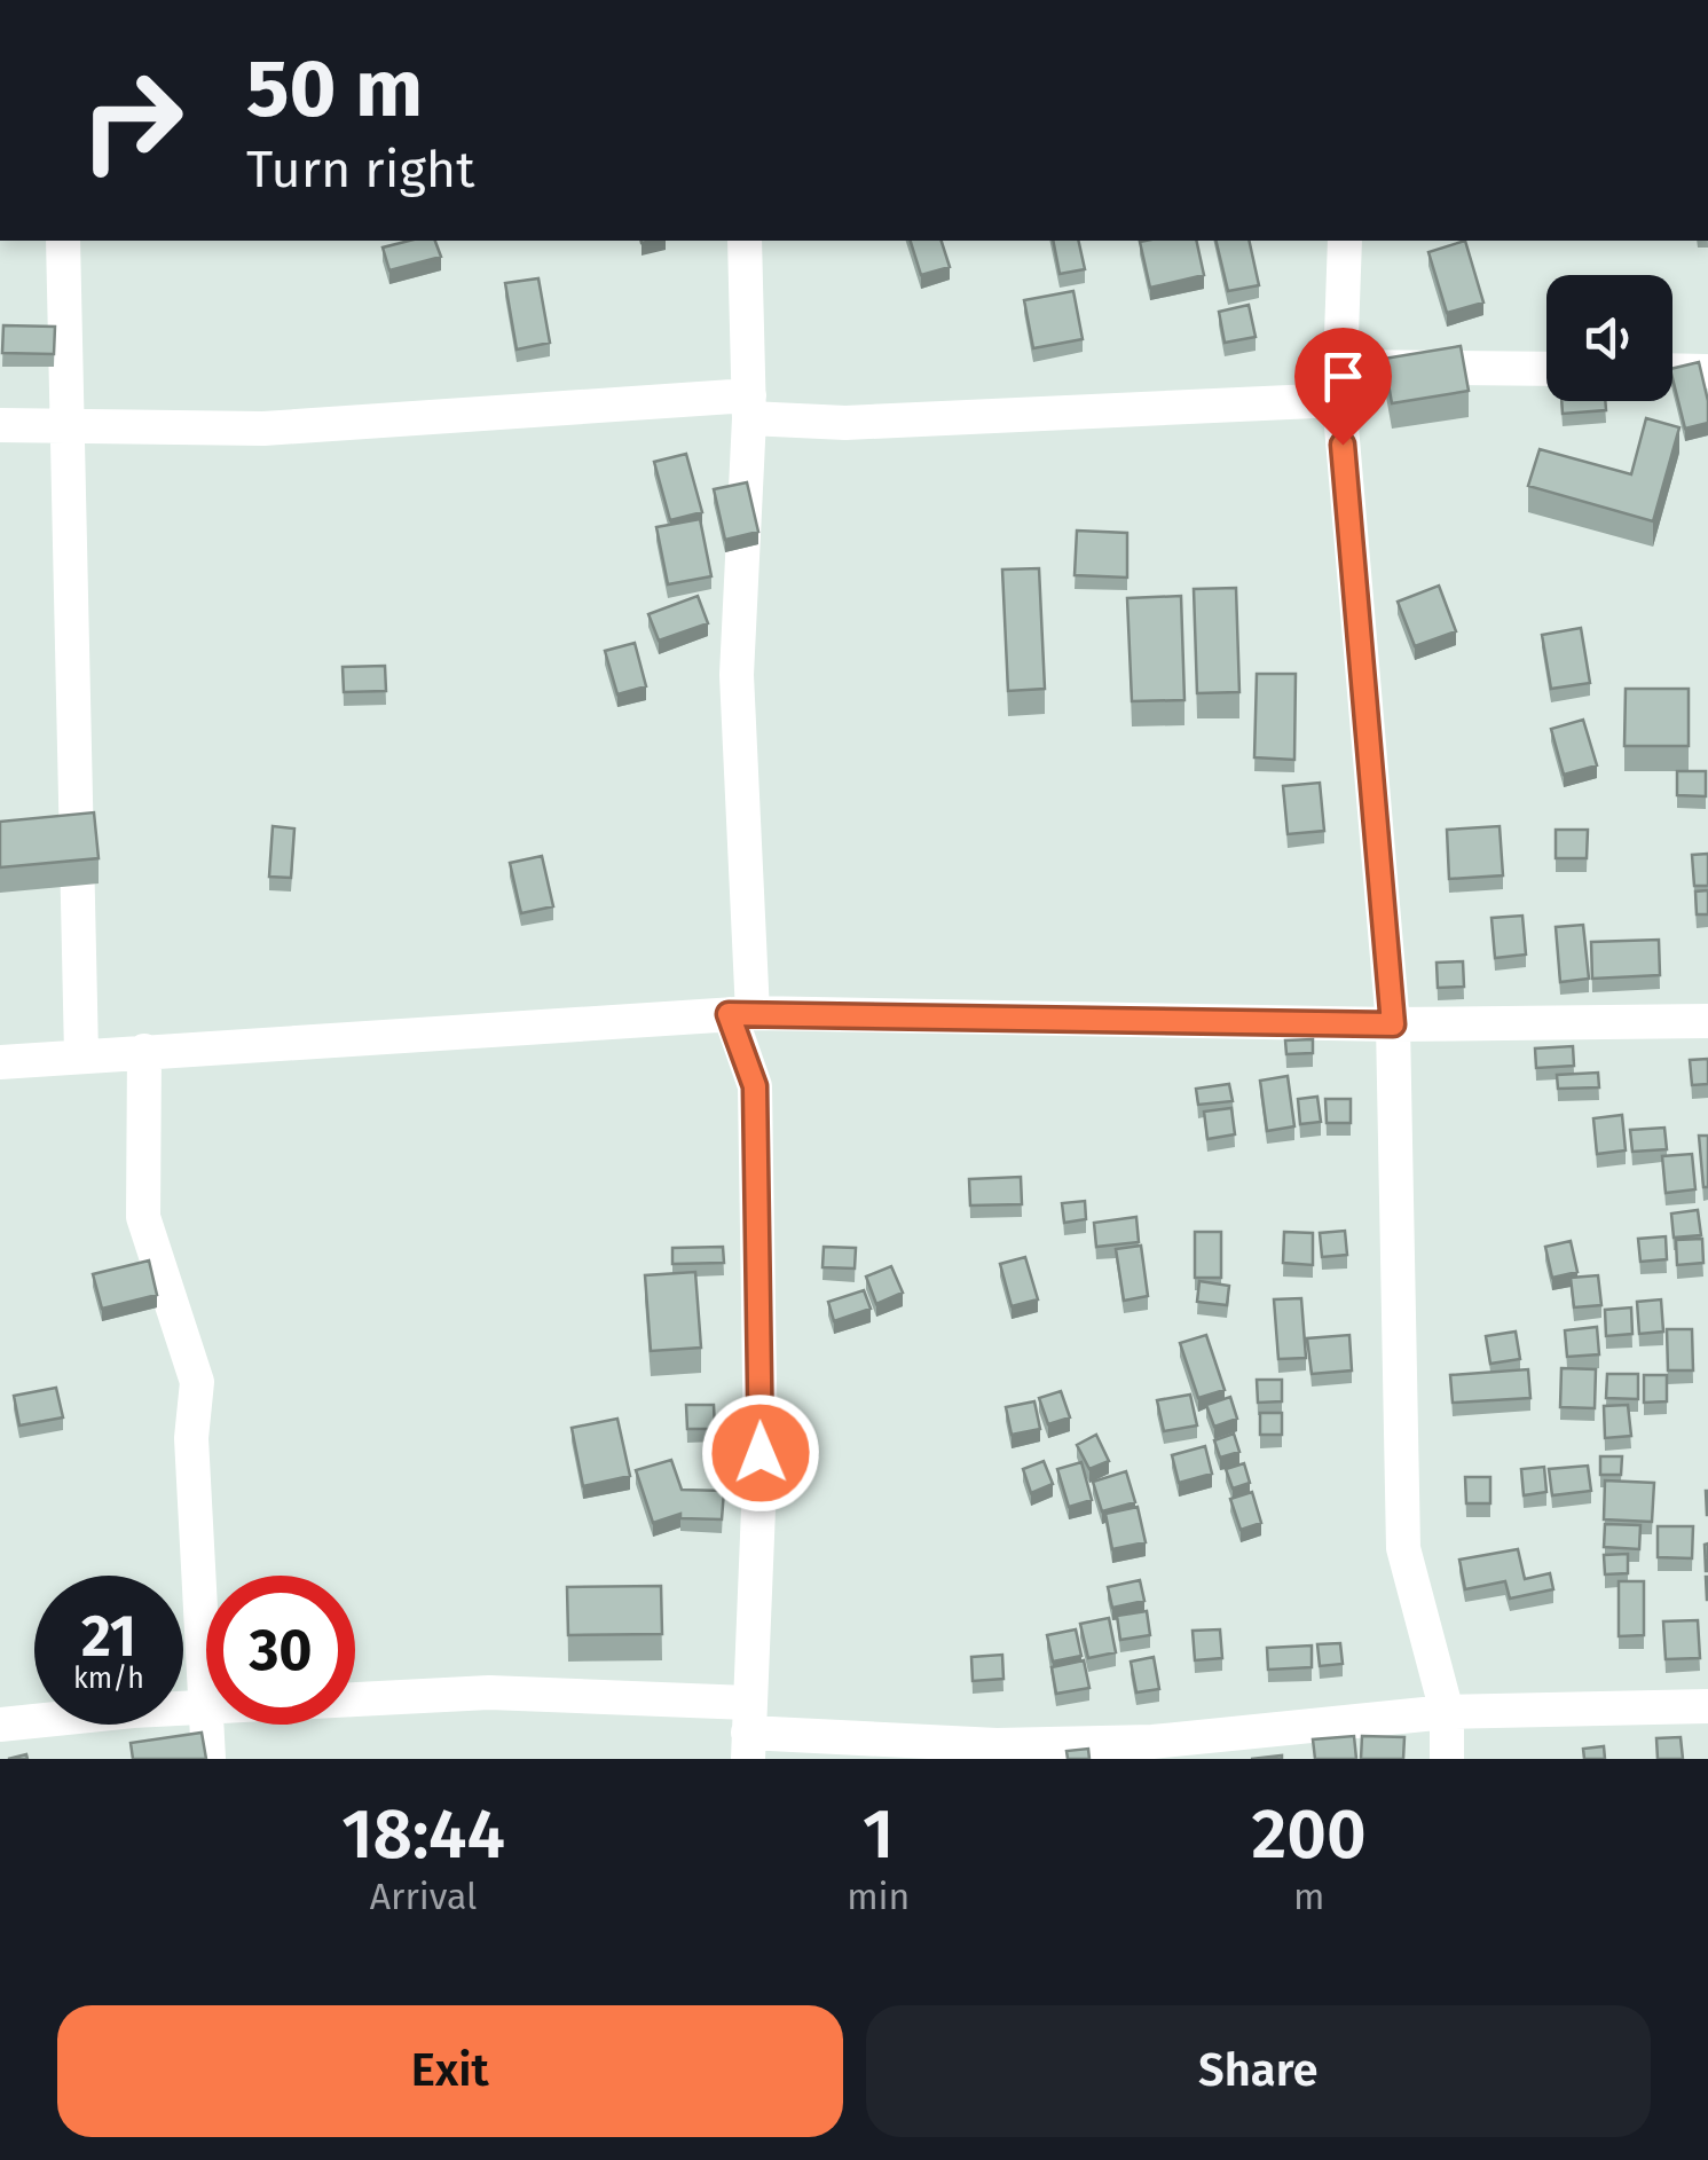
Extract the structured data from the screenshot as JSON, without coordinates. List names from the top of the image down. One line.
{"page":{"turn":["50 m","Turn right"],"speed":"21 km/h","limit":"30","eta":["18:44","Arrival","1","min","200","m"],"buttons":["Exit","Share"]}}
